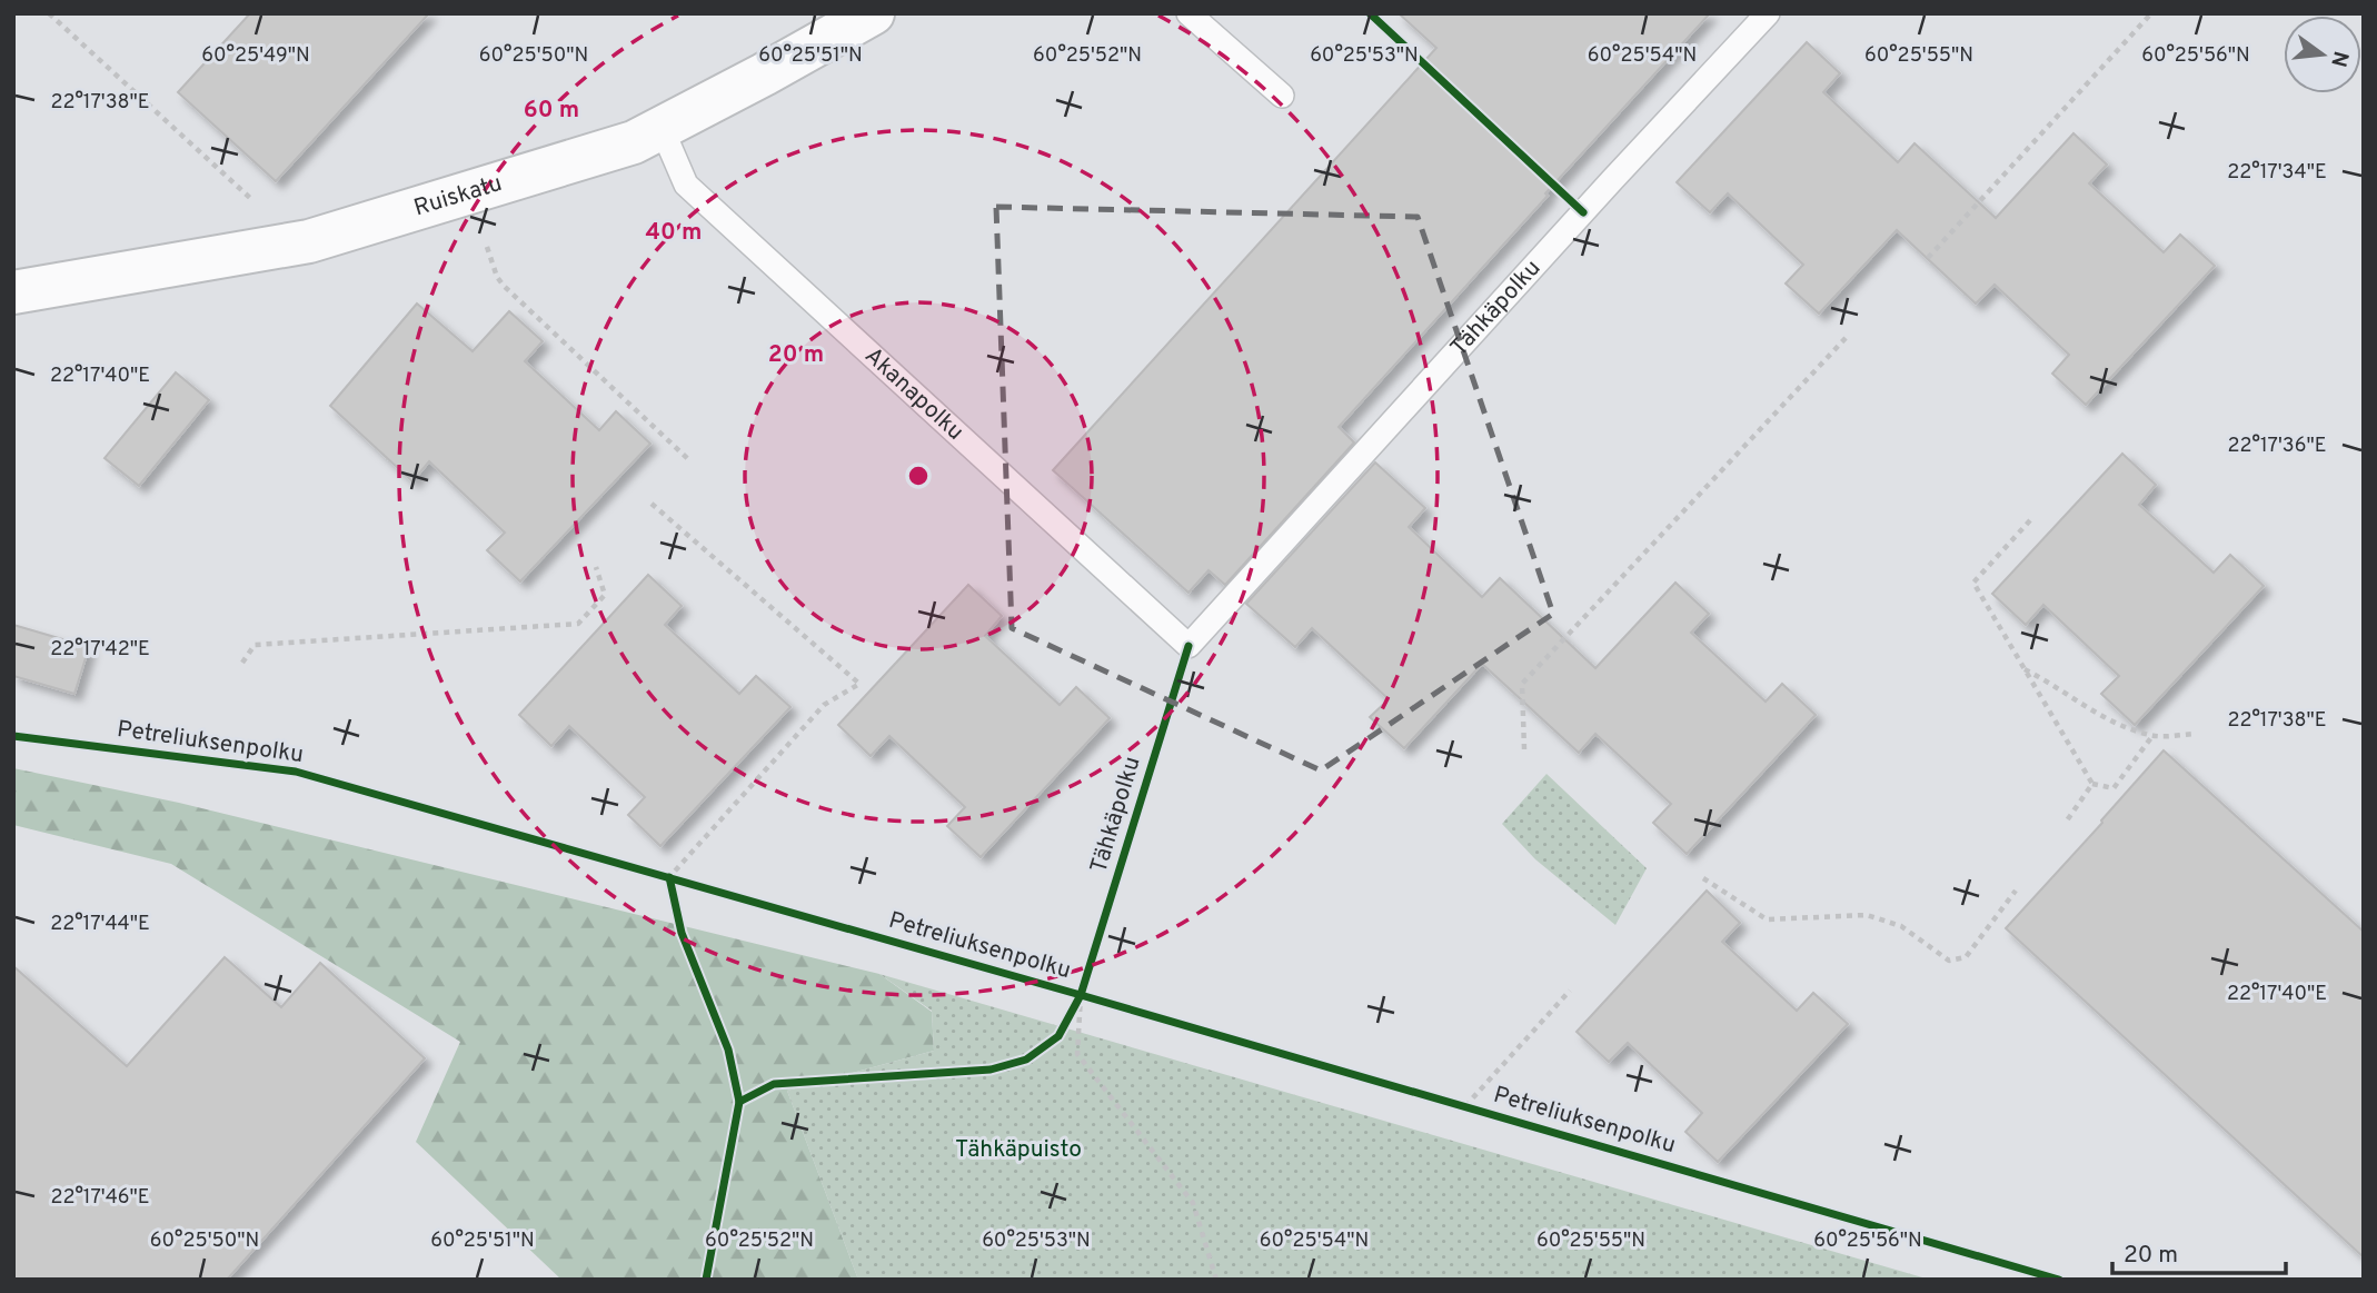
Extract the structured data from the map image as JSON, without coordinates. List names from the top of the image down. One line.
{"streets":{"street":["Ruiskatu"],"lane":["Tähkäpolku","Akanapolku"],"cycle path":["Petreliuksenpolku"]},"crossings":[["Ruiskatu","Akanapolku"],["Tähkäpolku","Akanapolku"]],"parks":["Tähkäpuisto"],"scale_bar":"20 m","north":"right","coordinates":["60°25'49\"N","60°25'50\"N","60°25'51\"N","60°25'52\"N","60°25'53\"N","60°25'54\"N","60°25'55\"N","60°25'56\"N","22°17'38\"E","22°17'34\"E","22°17'40\"E","22°17'36\"E","22°17'42\"E","22°17'44\"E","22°17'46\"E"],"rings":["60 m","40 m","20 m"]}
